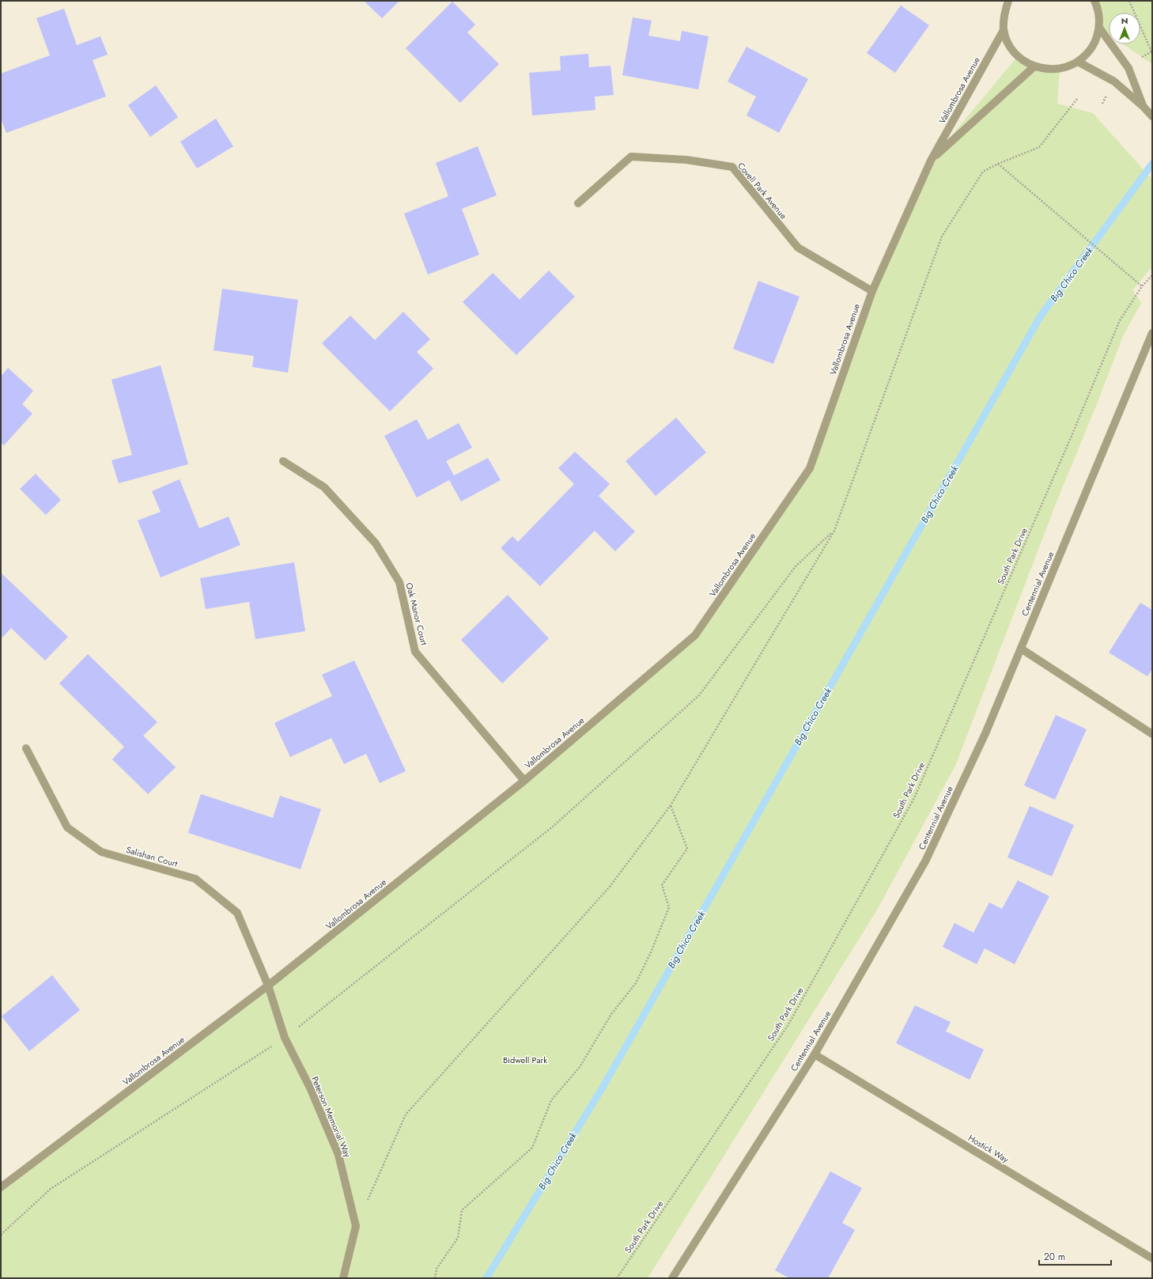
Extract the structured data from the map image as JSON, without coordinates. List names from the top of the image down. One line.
{"streets":{"street":["Vallombrosa Avenue","Covell Park Avenue","Centennial Avenue","Oak Manor Court","Salishan Court","Peterson Memorial Way","Hostick Way"],"path":["South Park Drive"]},"crossings":[["Vallombrosa Avenue","Covell Park Avenue"],["Vallombrosa Avenue","Oak Manor Court"],["Vallombrosa Avenue","Salishan Court"],["Vallombrosa Avenue","Peterson Memorial Way"],["Centennial Avenue","Hostick Way"],["Salishan Court","Peterson Memorial Way"]],"water":["Big Chico Creek"],"parks":["Bidwell Park"],"scale_bar":"20 m","north":"top"}
